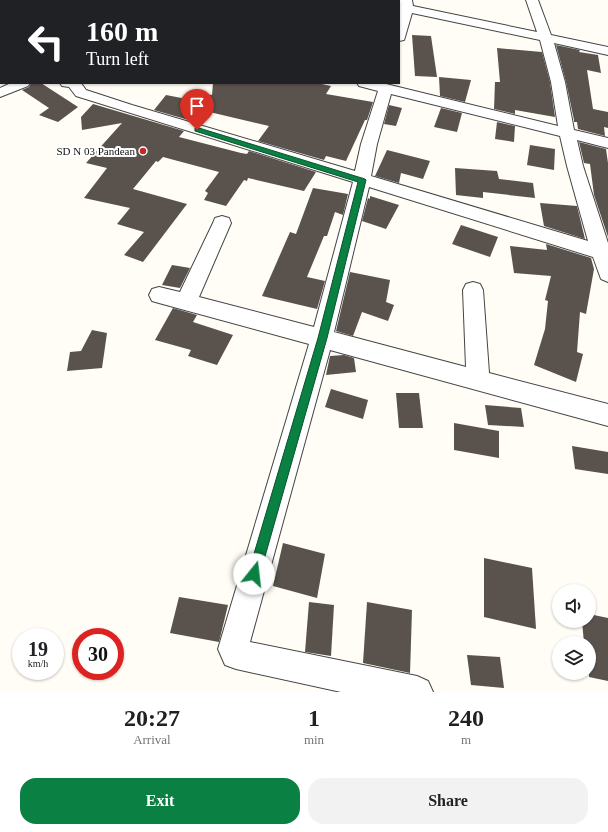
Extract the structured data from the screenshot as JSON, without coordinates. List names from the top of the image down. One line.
{"places":["SD N 03 Pandean"],"page":{"turn":["160 m","Turn left"],"speed":"19 km/h","limit":"30","eta":["20:27","Arrival","1","min","240","m"],"buttons":["Exit","Share"]}}
